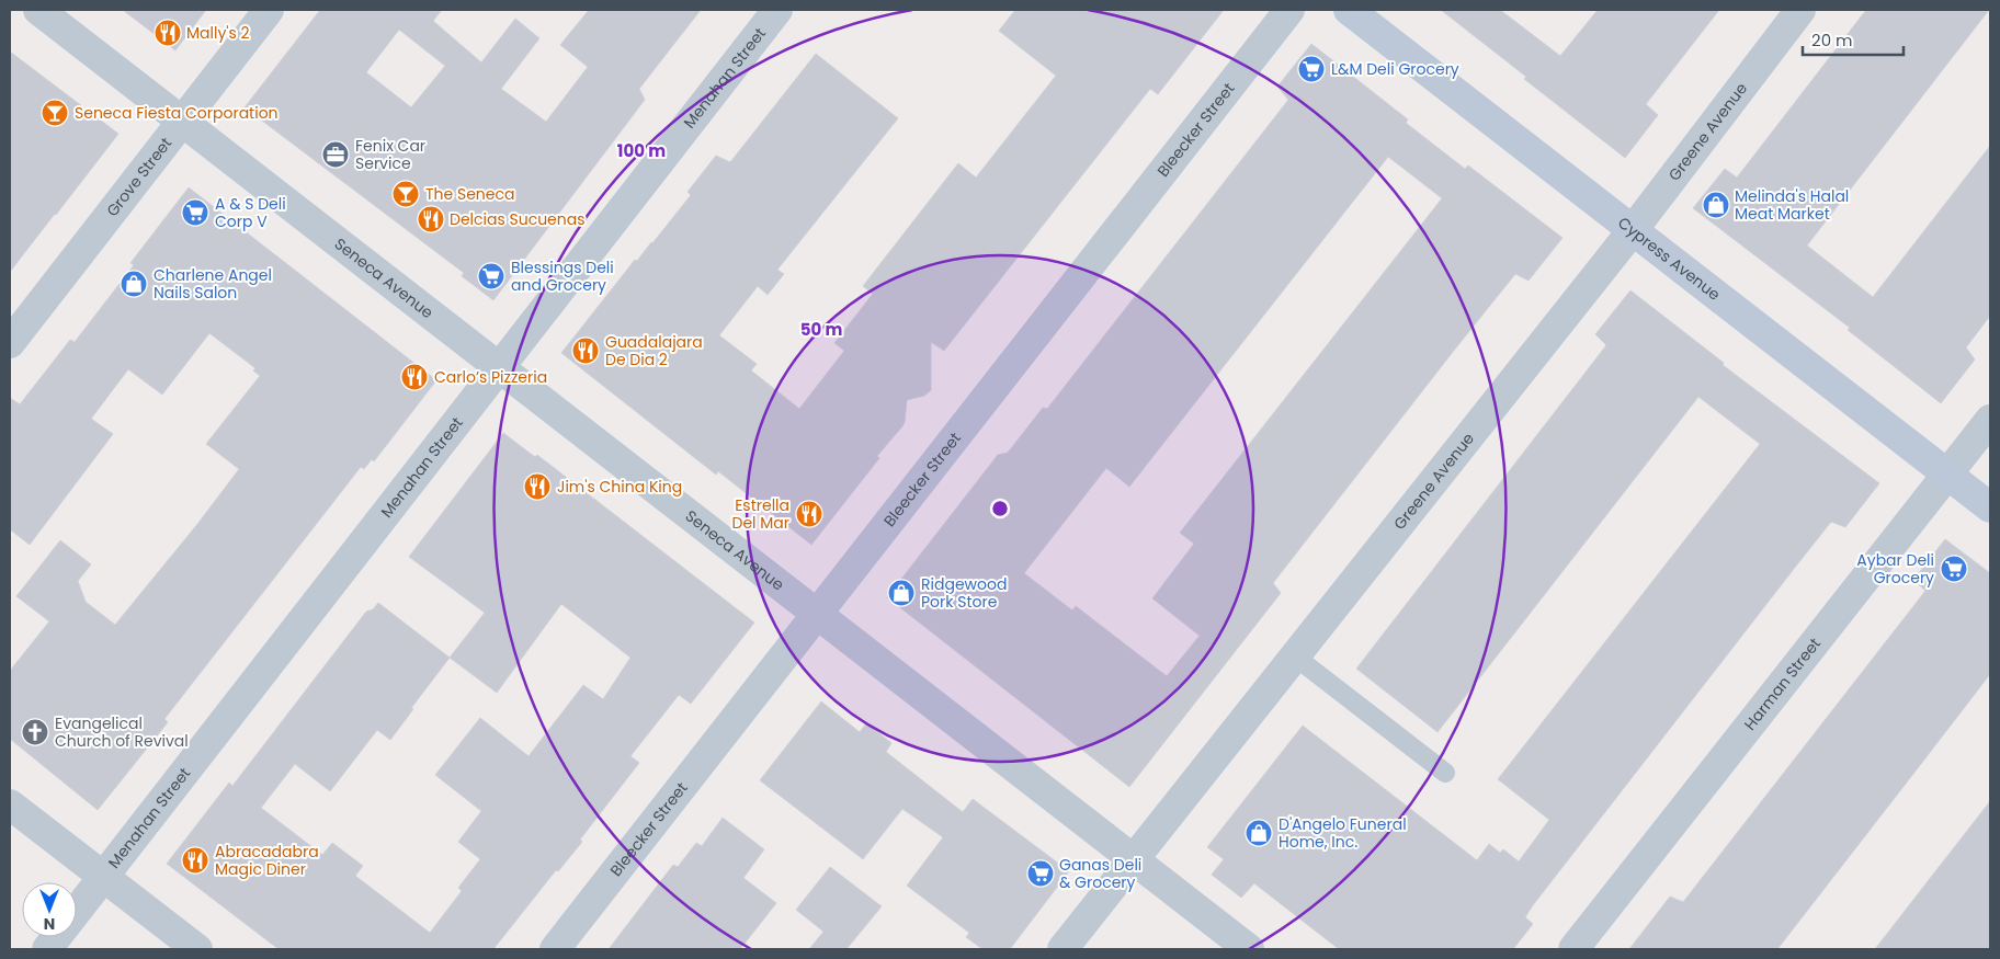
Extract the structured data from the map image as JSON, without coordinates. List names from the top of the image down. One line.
{"streets":{"main road":["Cypress Avenue"],"street":["Menahan Street","Bleecker Street","Greene Avenue","Grove Street","Seneca Avenue","Harman Street"]},"crossings":[["Menahan Street","Seneca Avenue"],["Bleecker Street","Seneca Avenue"],["Greene Avenue","Cypress Avenue"],["Greene Avenue","Seneca Avenue"],["Grove Street","Seneca Avenue"],["Cypress Avenue","Harman Street"]],"places":{"restaurant":["Mally's 2","Delcias Sucuenas","Guadalajara De Dia 2","Carlo’s Pizzeria","Jim's China King","Estrella Del Mar","Abracadabra Magic Diner"],"supermarket":["L&M Deli Grocery","A & S Deli Corp V","Blessings Deli and Grocery","Aybar Deli Grocery","Ganas Deli & Grocery"],"bar":["Seneca Fiesta Corporation","The Seneca"],"office":["Fenix Car Service"],"shop":["Melinda's Halal Meat Market","Charlene Angel Nails Salon","Ridgewood Pork Store","D'Angelo Funeral Home, Inc."],"church":["Evangelical Church of Revival"]},"scale_bar":"20 m","north":"bottom","rings":["100 m","50 m"]}
